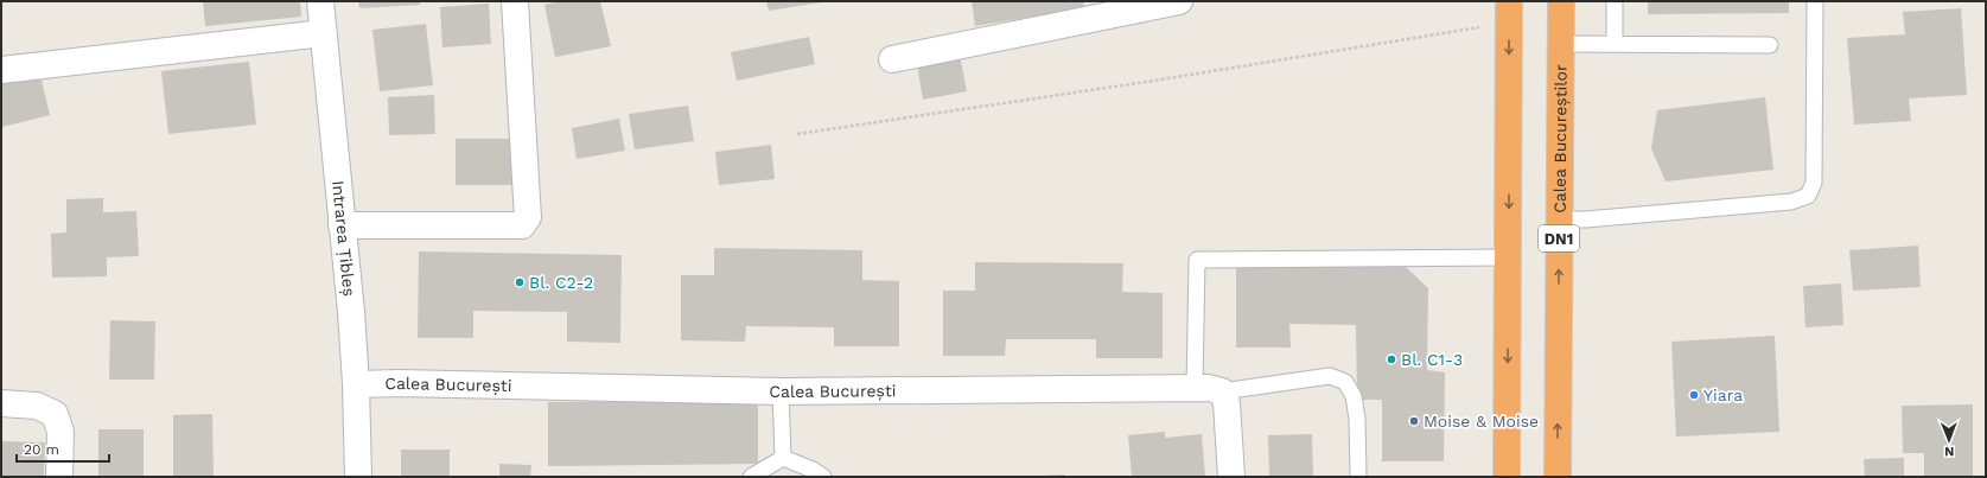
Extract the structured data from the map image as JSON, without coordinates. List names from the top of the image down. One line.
{"streets":{"highway":["Calea Bucureștilor","DN1"],"street":["Intrarea Țibleș","Calea București"]},"crossings":[["Intrarea Țibleș","Calea București"]],"places":["Bl. C2-2","Bl. C1-3","Yiara","Moise & Moise"],"scale_bar":"20 m","north":"bottom"}
